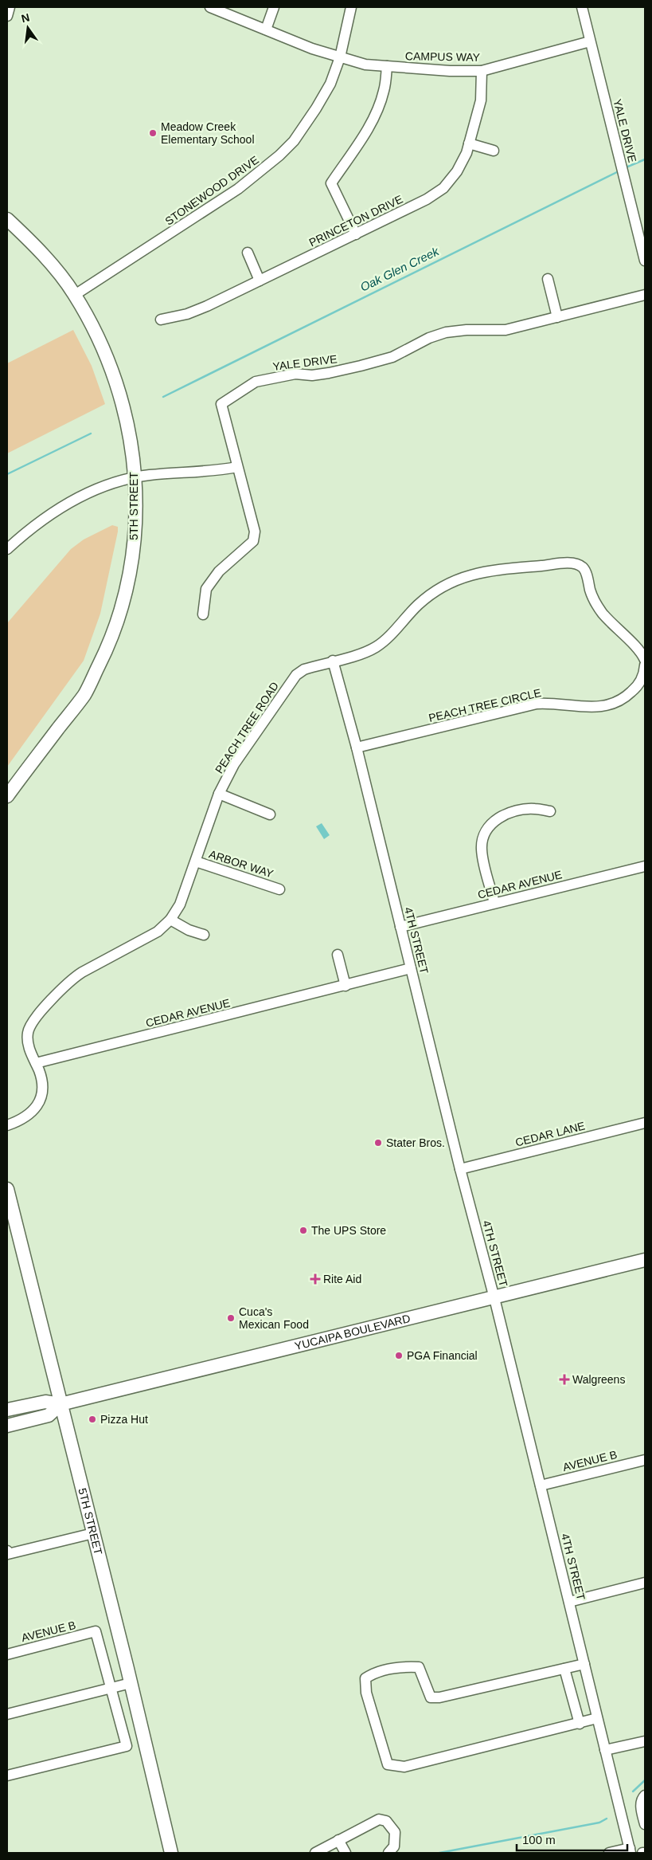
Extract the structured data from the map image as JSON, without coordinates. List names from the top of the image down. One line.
{"streets":{"main road":["5TH STREET","YUCAIPA BOULEVARD"],"street":["CAMPUS WAY","YALE DRIVE","STONEWOOD DRIVE","PRINCETON DRIVE","PEACH TREE CIRCLE","PEACH TREE ROAD","ARBOR WAY","CEDAR AVENUE","4TH STREET","CEDAR LANE","AVENUE B"]},"crossings":[["CAMPUS WAY","YALE DRIVE"],["CAMPUS WAY","STONEWOOD DRIVE"],["CAMPUS WAY","PRINCETON DRIVE"],["STONEWOOD DRIVE","5TH STREET"],["5TH STREET","YUCAIPA BOULEVARD"],["PEACH TREE CIRCLE","4TH STREET"],["PEACH TREE ROAD","ARBOR WAY"],["PEACH TREE ROAD","CEDAR AVENUE"],["PEACH TREE ROAD","4TH STREET"],["CEDAR AVENUE","4TH STREET"],["4TH STREET","CEDAR LANE"],["4TH STREET","YUCAIPA BOULEVARD"],["4TH STREET","AVENUE B"]],"water":["Oak Glen Creek"],"places":{"other":["Meadow Creek Elementary School","Stater Bros.","The UPS Store","Cuca's Mexican Food","PGA Financial","Pizza Hut"],"health":["Rite Aid","Walgreens"]},"scale_bar":"100 m","north":"top"}
